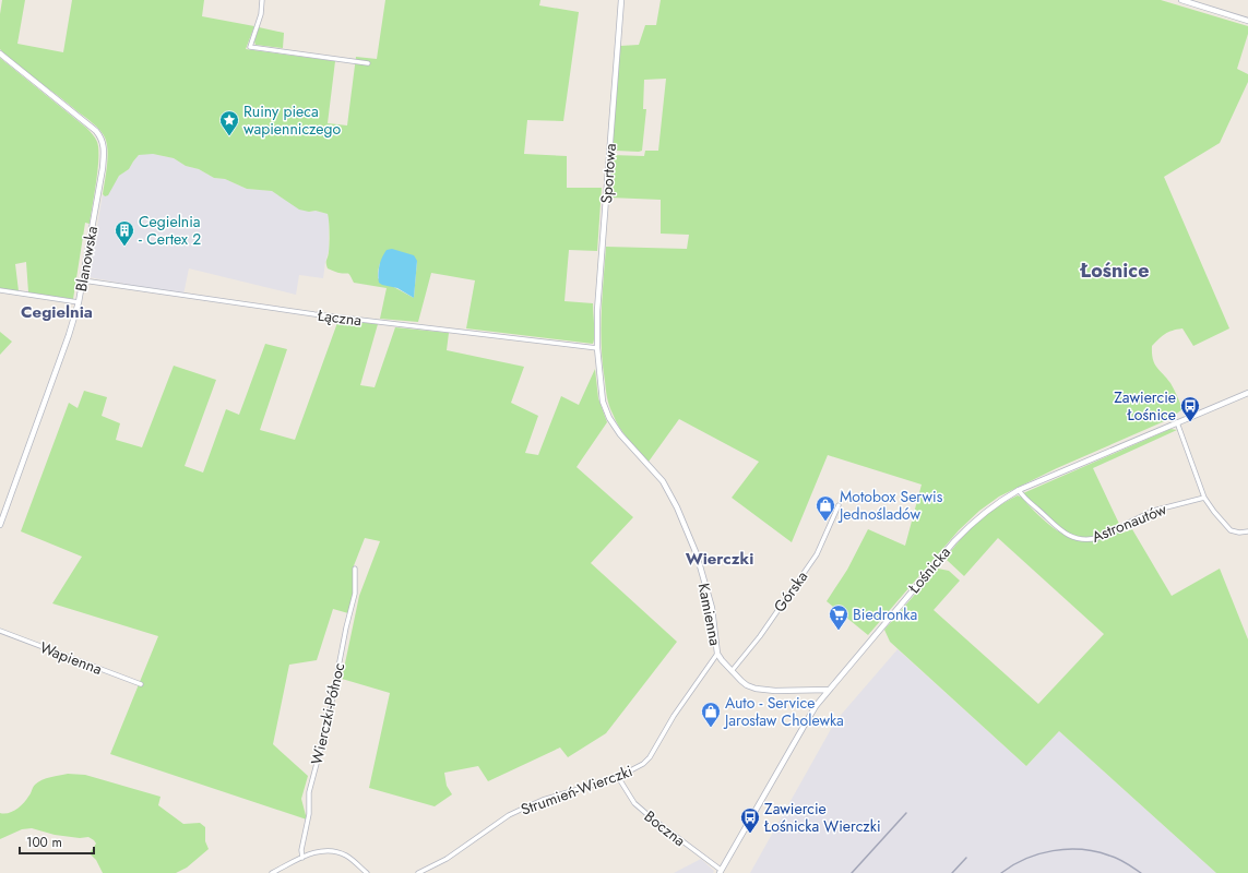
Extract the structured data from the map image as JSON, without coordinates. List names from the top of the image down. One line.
{"streets":{"street":["Sportowa","Blanowska","Łączna","Astronautów","Łośnicka","Górska","Kamienna","Wapienna","Wierczki-Północ","Strumień-Wierczki","Boczna"]},"crossings":[["Sportowa","Łączna"],["Sportowa","Kamienna"],["Blanowska","Łączna"],["Łączna","Kamienna"],["Astronautów","Łośnicka"],["Łośnicka","Kamienna"],["Łośnicka","Boczna"],["Górska","Kamienna"],["Kamienna","Strumień-Wierczki"],["Strumień-Wierczki","Boczna"]],"districts":["Łośnice","Cegielnia","Wierczki"],"places":{"place":["Ruiny pieca wapienniczego"],"building":["Cegielnia - Certex 2"],"bus stop":["Zawiercie Łośnice","Zawiercie Łośnicka Wierczki"],"shop":["Motobox Serwis Jednośladów","Auto - Service Jarosław Cholewka"],"supermarket":["Biedronka"]},"scale_bar":"100 m"}
